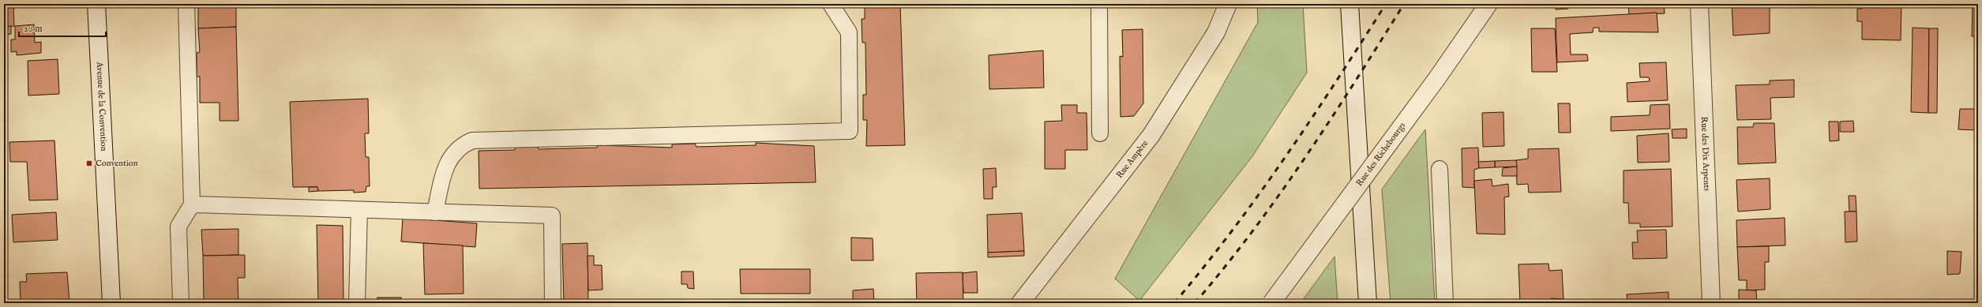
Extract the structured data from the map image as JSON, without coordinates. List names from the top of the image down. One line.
{"streets":{"street":["Avenue de la Convention","Rue des Dix Arpents","Rue des Richebourgs","Rue Ampère"]},"places":{"transit":["Convention"]},"scale_bar":"20 m"}
